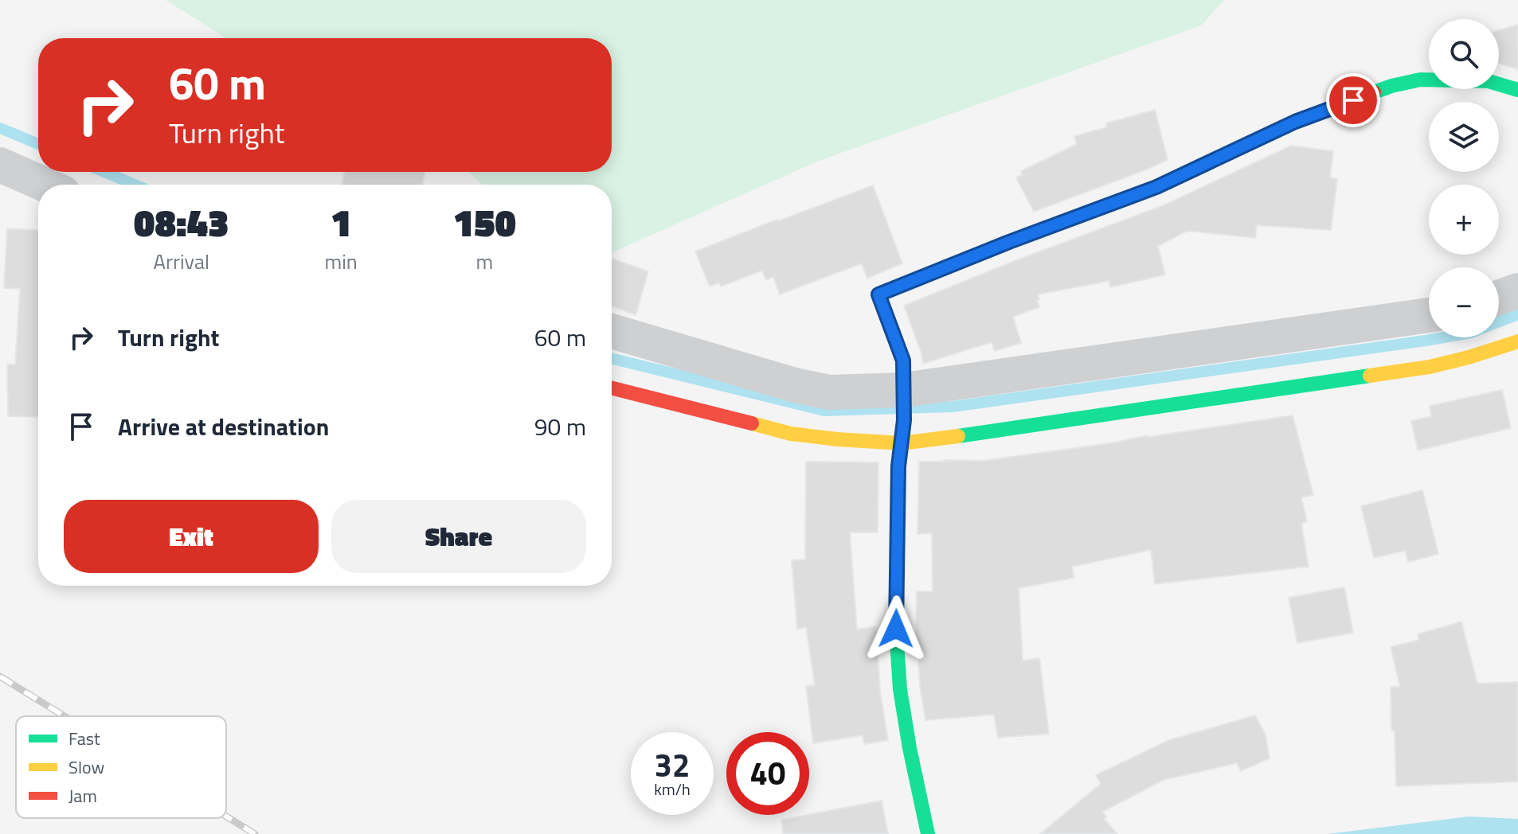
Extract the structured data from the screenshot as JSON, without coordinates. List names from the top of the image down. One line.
{"legend":["Fast","Slow","Jam"],"page":{"map_buttons":["+","−"],"turn":["60 m","Turn right"],"eta":["08:43","Arrival","1","min","150","m"],"list":[{"name":"Turn right","value":"60 m"},{"name":"Arrive at destination","value":"90 m"}],"buttons":["Exit","Share"],"speed":"32 km/h","limit":"40"}}
